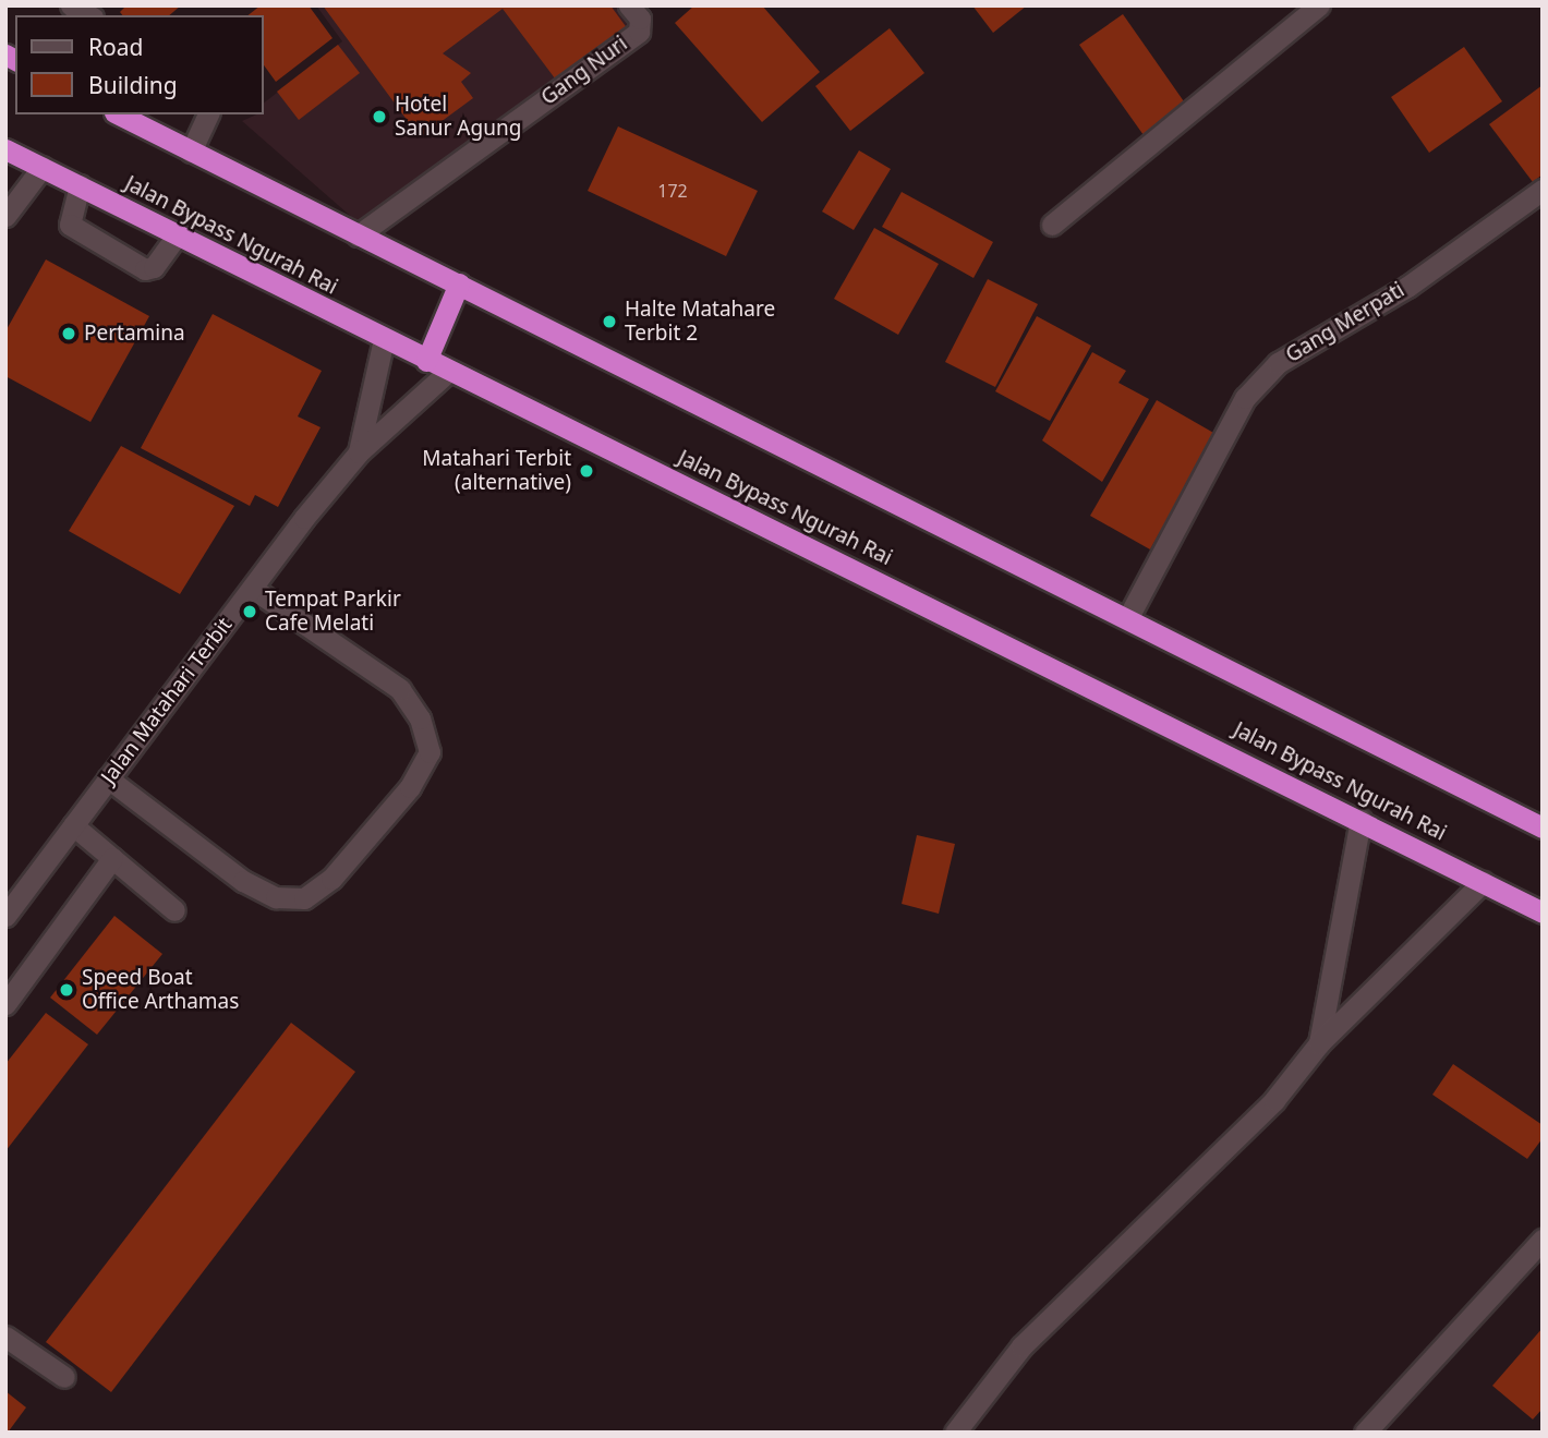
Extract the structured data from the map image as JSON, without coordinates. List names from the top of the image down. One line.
{"streets":{"highway":["Jalan Bypass Ngurah Rai"],"street":["Gang Nuri","Gang Merpati","Jalan Matahari Terbit"]},"crossings":[["Jalan Bypass Ngurah Rai","Jalan Matahari Terbit"]],"places":["Hotel Sanur Agung","Halte Matahare Terbit 2","Pertamina","Matahari Terbit (alternative)","Tempat Parkir Cafe Melati","Speed Boat Office Arthamas"],"house_numbers":["172"],"legend":["Road","Building"]}
